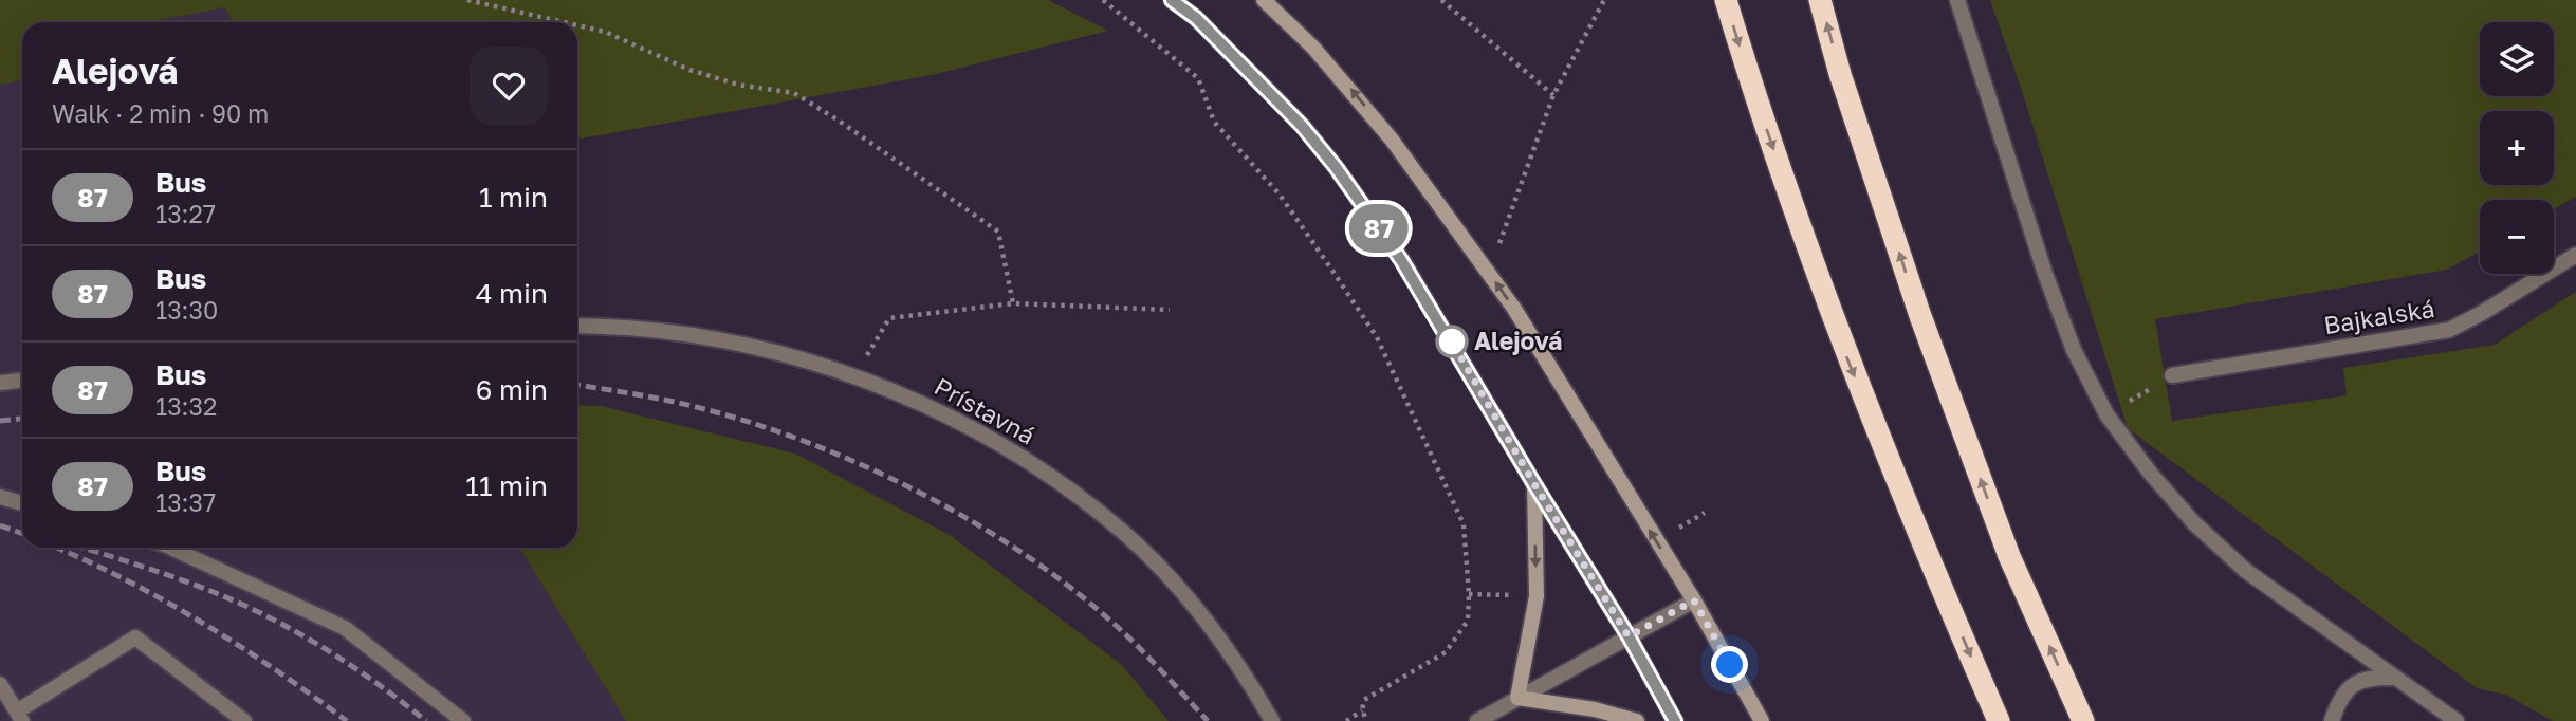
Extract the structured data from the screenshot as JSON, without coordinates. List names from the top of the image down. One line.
{"streets":{"street":["Bajkalská","Prístavná"]},"places":["Alejová"],"lines":["bus line 87"],"page":{"on_map":"87","map_buttons":["+","−"],"heading":["Alejová","Walk · 2 min · 90 m"],"list":[{"mark":"87","name":"Bus","note":"13:27","value":"1 min"},{"mark":"87","name":"Bus","note":"13:30","value":"4 min"},{"mark":"87","name":"Bus","note":"13:32","value":"6 min"},{"mark":"87","name":"Bus","note":"13:37","value":"11 min"}]}}
